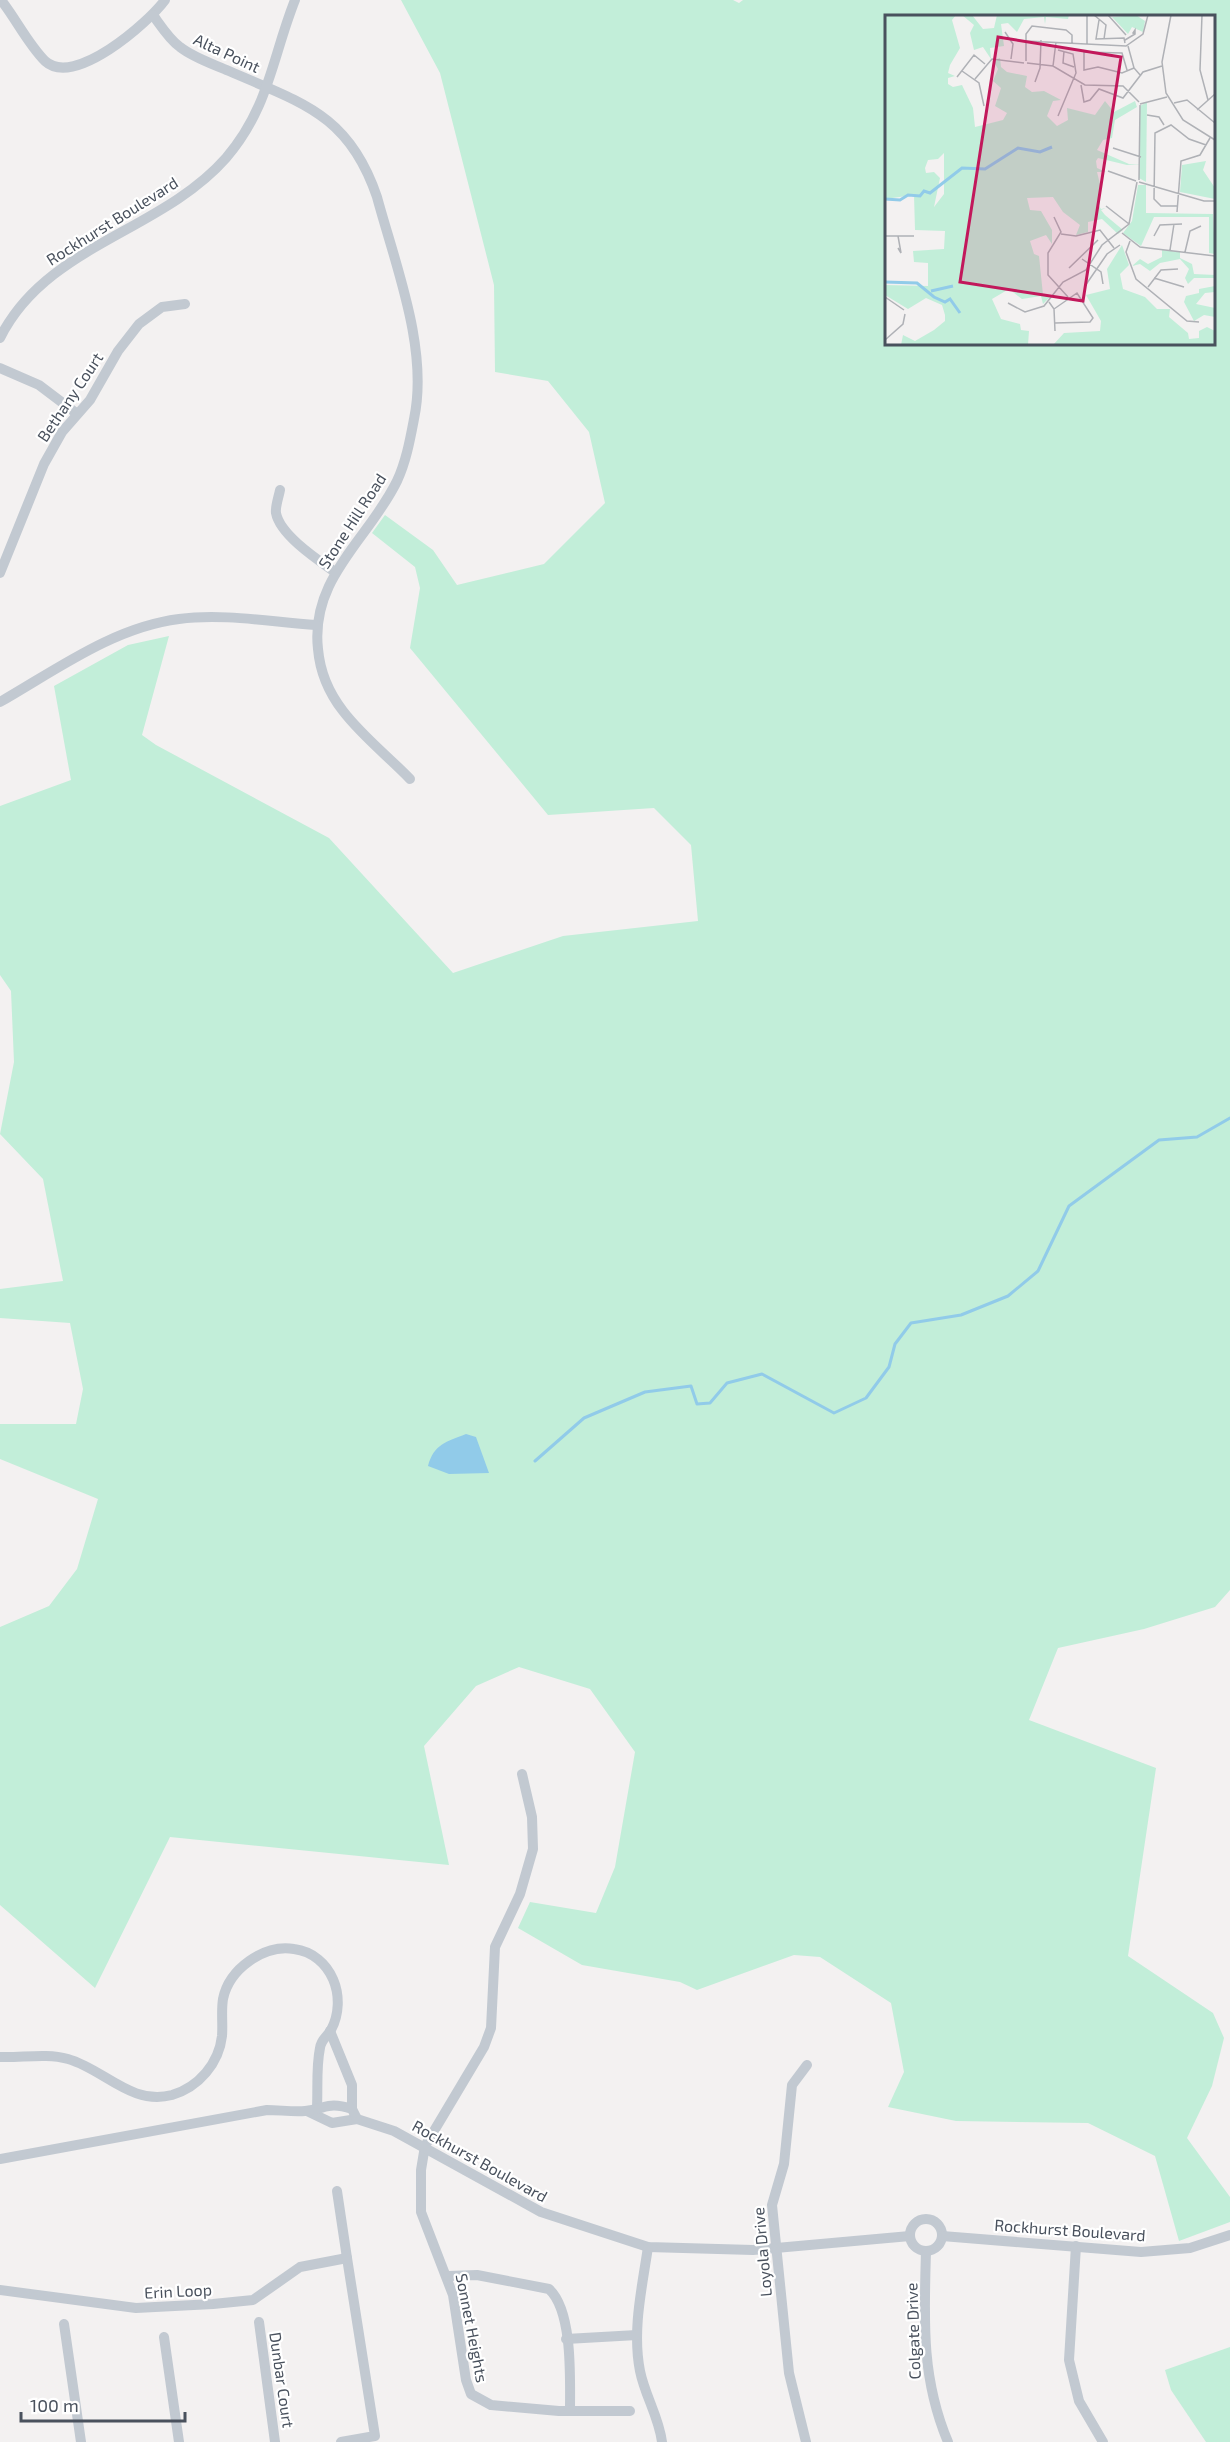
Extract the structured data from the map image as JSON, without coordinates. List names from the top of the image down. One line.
{"streets":{"street":["Alta Point","Rockhurst Boulevard","Bethany Court","Stone Hill Road","Loyola Drive","Erin Loop","Sonnet Heights","Colgate Drive","Dunbar Court"]},"crossings":[["Alta Point","Rockhurst Boulevard"],["Alta Point","Stone Hill Road"],["Rockhurst Boulevard","Stone Hill Road"],["Rockhurst Boulevard","Loyola Drive"],["Rockhurst Boulevard","Sonnet Heights"],["Rockhurst Boulevard","Colgate Drive"]],"scale_bar":"100 m"}
